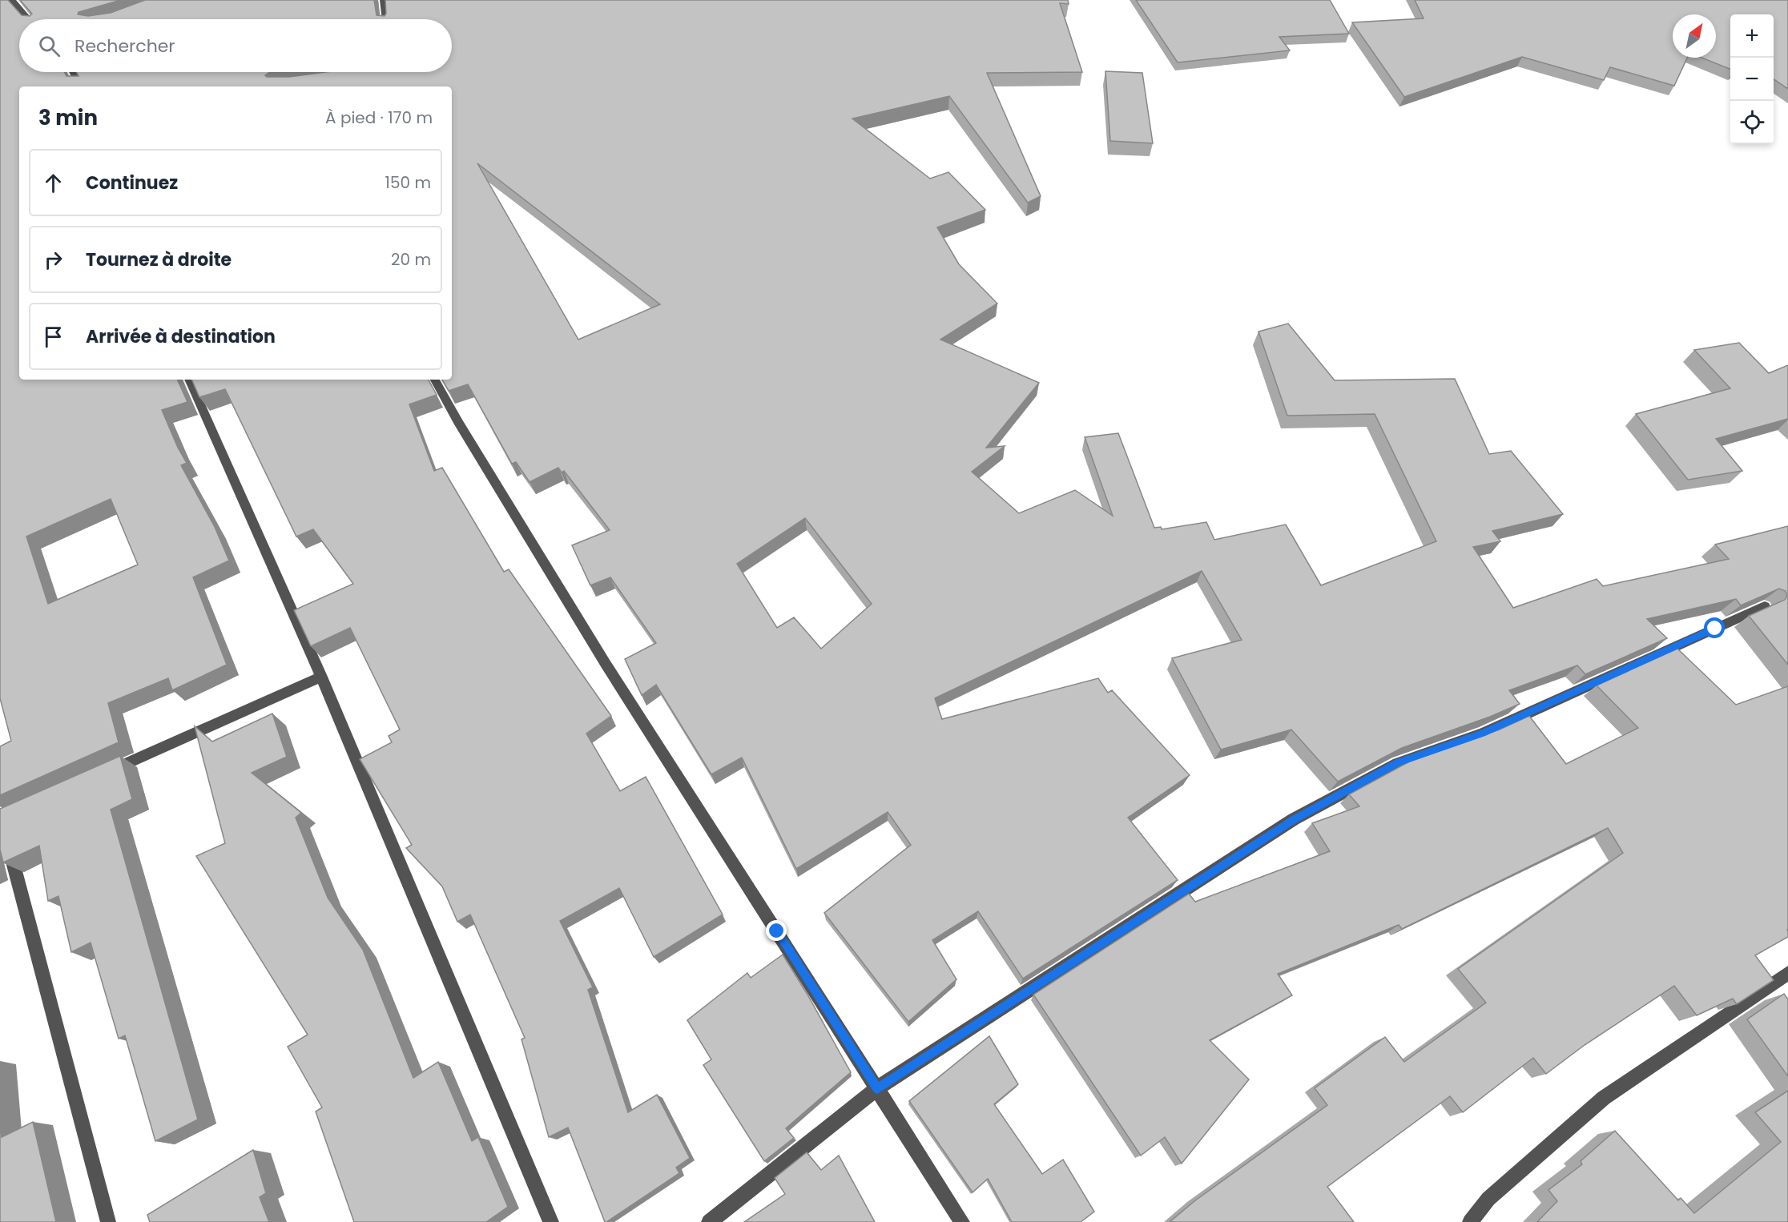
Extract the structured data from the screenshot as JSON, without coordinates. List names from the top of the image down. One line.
{"north":"top right","page":{"map_buttons":["+","−"],"search":"Rechercher","heading":["3 min","À pied · 170 m"],"list":[["Continuez","150 m"],["Tournez à droite","20 m"],"Arrivée à destination"]}}
